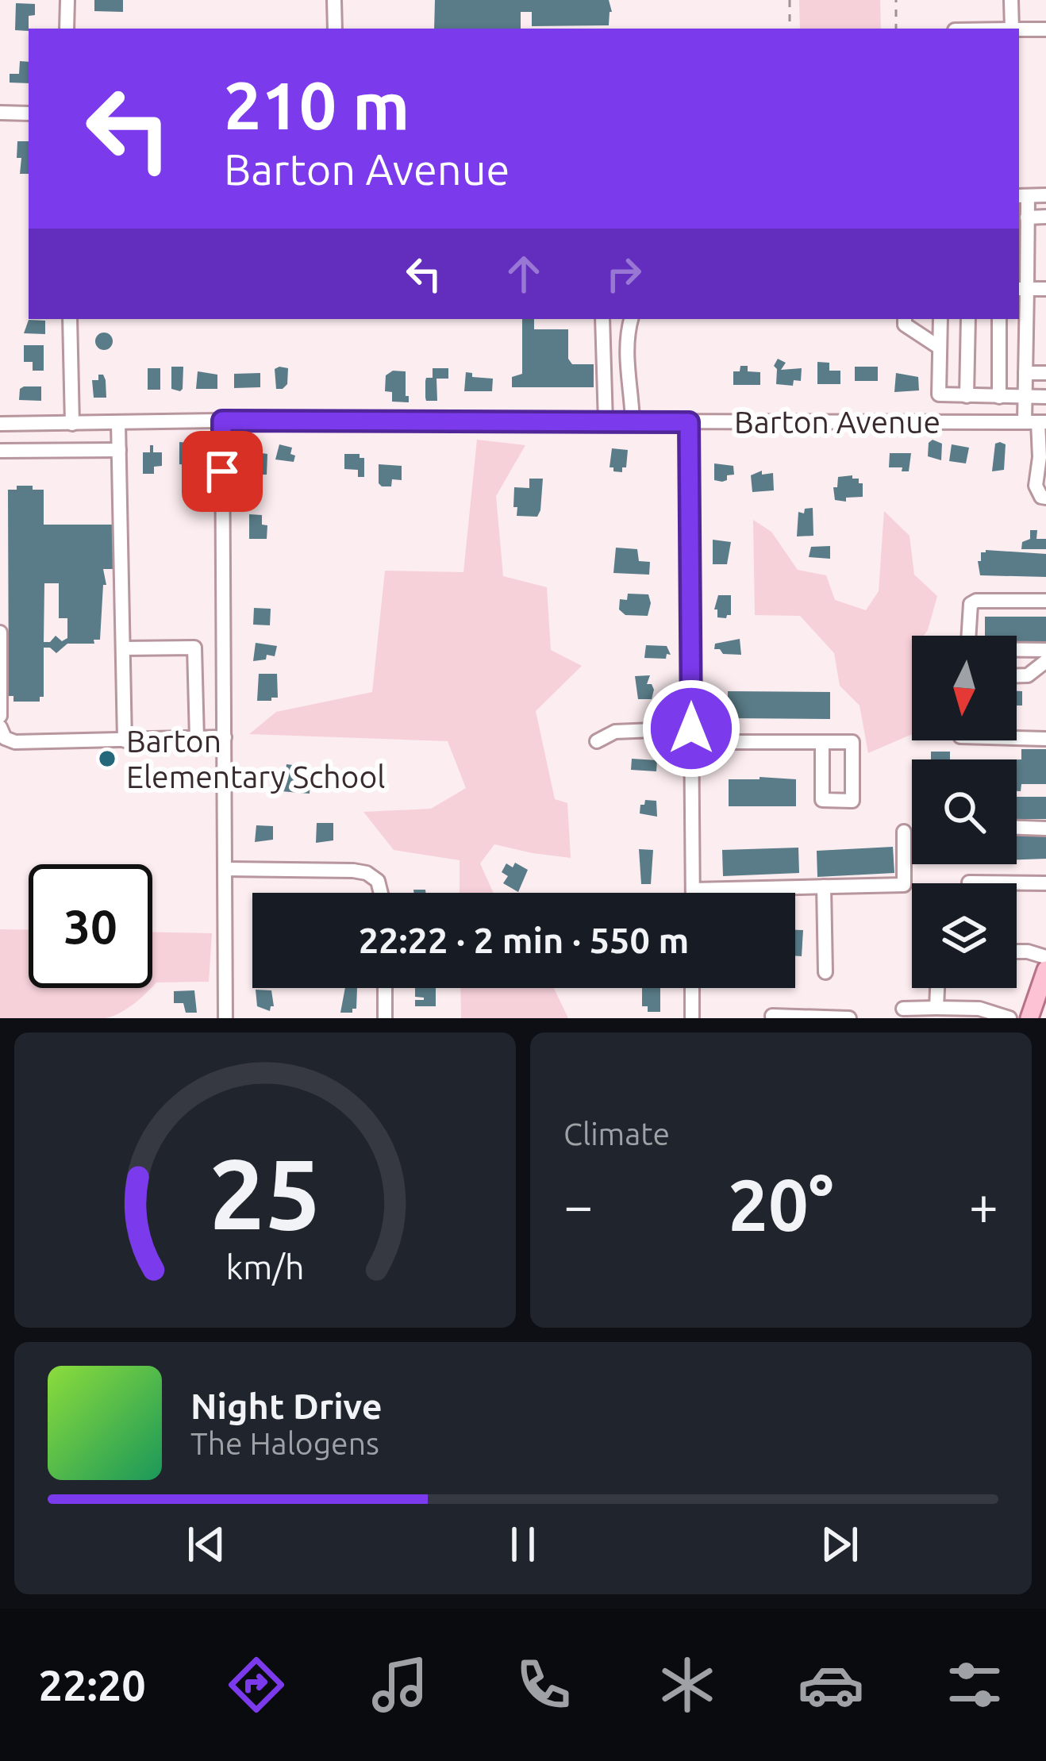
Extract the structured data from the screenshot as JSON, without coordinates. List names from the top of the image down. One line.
{"streets":{"street":["Barton Avenue"]},"places":["Barton Elementary School"],"north":"bottom","page":{"turn":["210 m","Barton Avenue"],"limit":"30","trip":"22:22 · 2 min · 550 m","tile":"Climate","heat":["−","20°","+"],"song":["Night Drive","The Halogens"],"tabs":"22:20","gauge":["25","km/h"]}}
